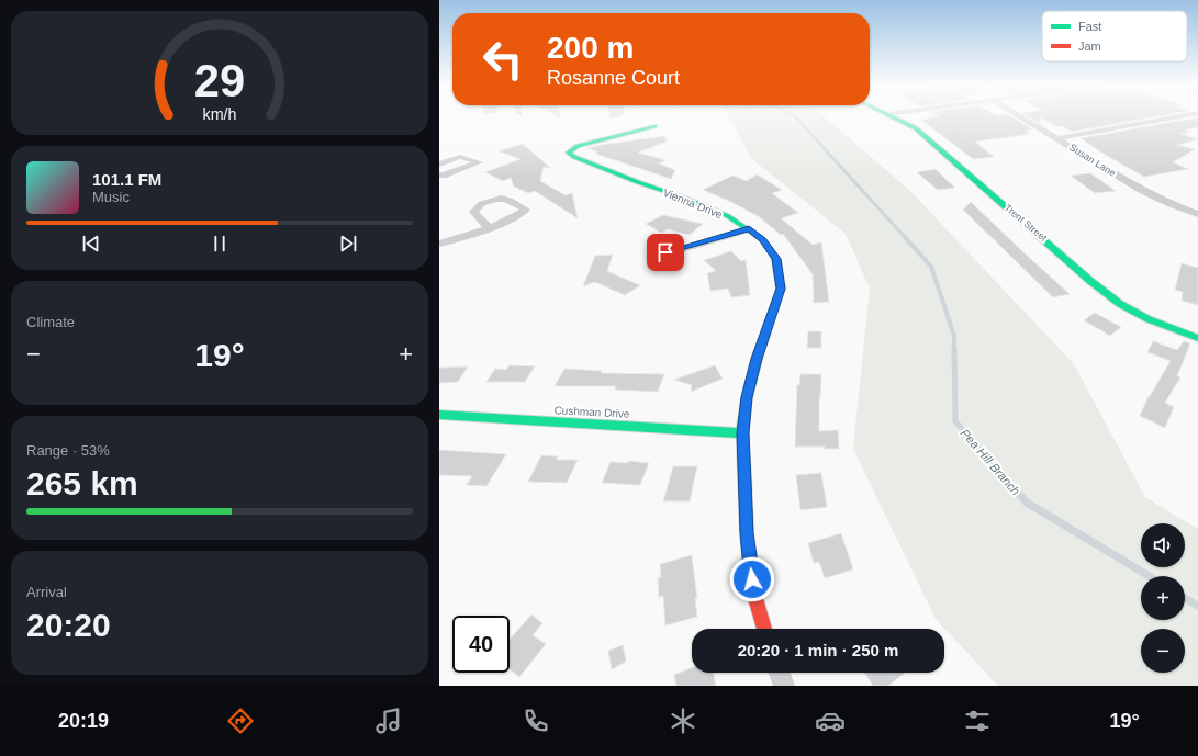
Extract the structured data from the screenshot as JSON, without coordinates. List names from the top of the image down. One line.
{"streets":{"street":["Susan Lane","Vienna Drive","Trent Street","Cushman Drive"]},"crossings":[["Vienna Drive","Cushman Drive"]],"water":["Pea Hill Branch"],"legend":["Fast","Jam"],"page":{"turn":["200 m","Rosanne Court"],"song":["101.1 FM","Music"],"tile":["Climate",["Range · 53%","265 km"],["Arrival","20:20"]],"heat":["−","19°","+"],"map_buttons":["+","−"],"limit":"40","trip":"20:20 · 1 min · 250 m","tabs":["20:19","19°"],"gauge":["29","km/h"]}}
